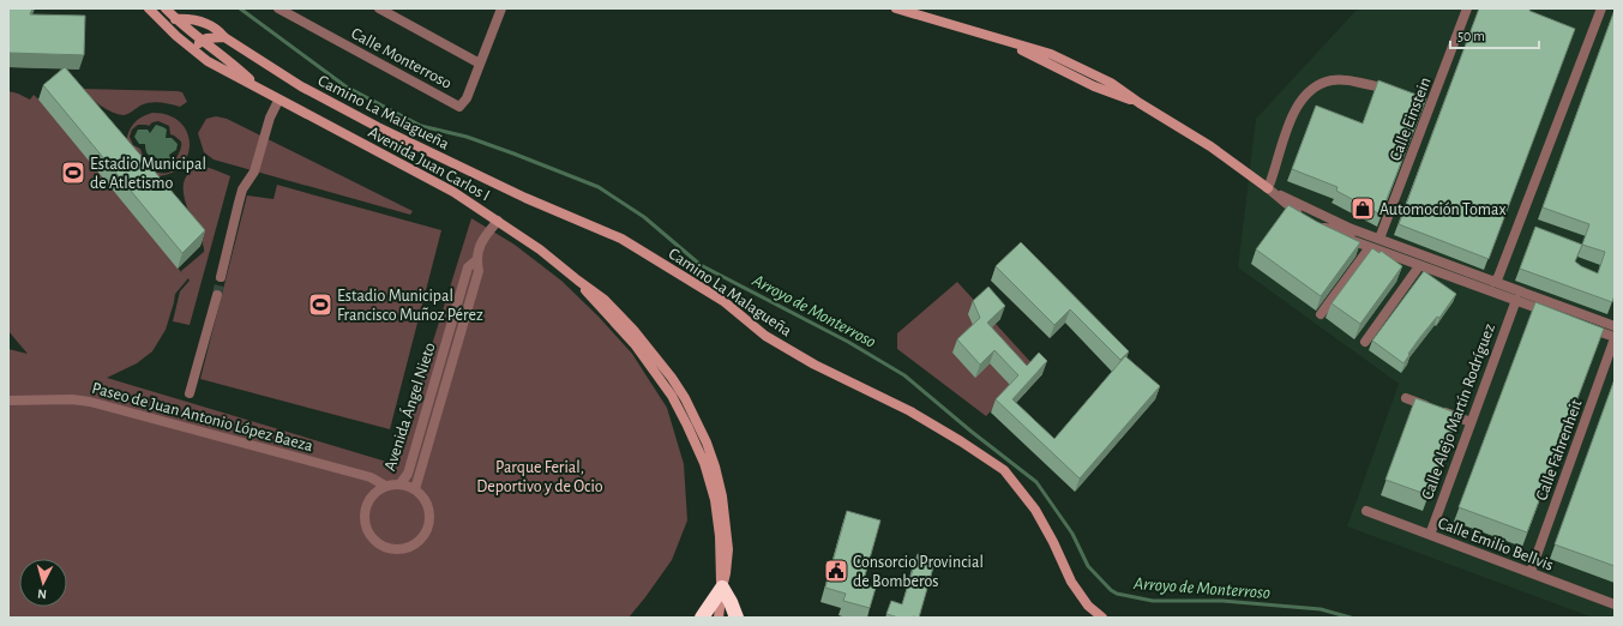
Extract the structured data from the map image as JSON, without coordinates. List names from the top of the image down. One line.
{"streets":{"street":["Calle Monterroso","Camino La Malagueña","Calle Einstein","Avenida Juan Carlos I","Avenida Ángel Nieto","Calle Alejo Martín Rodríguez","Paseo de Juan Antonio López Baeza","Calle Fahrenheit","Calle Emilio Bellvis"]},"crossings":[["Camino La Malagueña","Avenida Juan Carlos I"],["Avenida Juan Carlos I","Avenida Ángel Nieto"],["Avenida Ángel Nieto","Paseo de Juan Antonio López Baeza"],["Calle Alejo Martín Rodríguez","Calle Emilio Bellvis"],["Calle Fahrenheit","Calle Emilio Bellvis"]],"water":["Arroyo de Monterroso"],"parks":["Parque Ferial, Deportivo y de Ocio"],"places":{"sports":["Estadio Municipal de Atletismo","Estadio Municipal Francisco Muñoz Pérez"],"shop":["Automoción Tomax"],"public building":["Consorcio Provincial de Bomberos"]},"scale_bar":"50 m","north":"bottom"}
